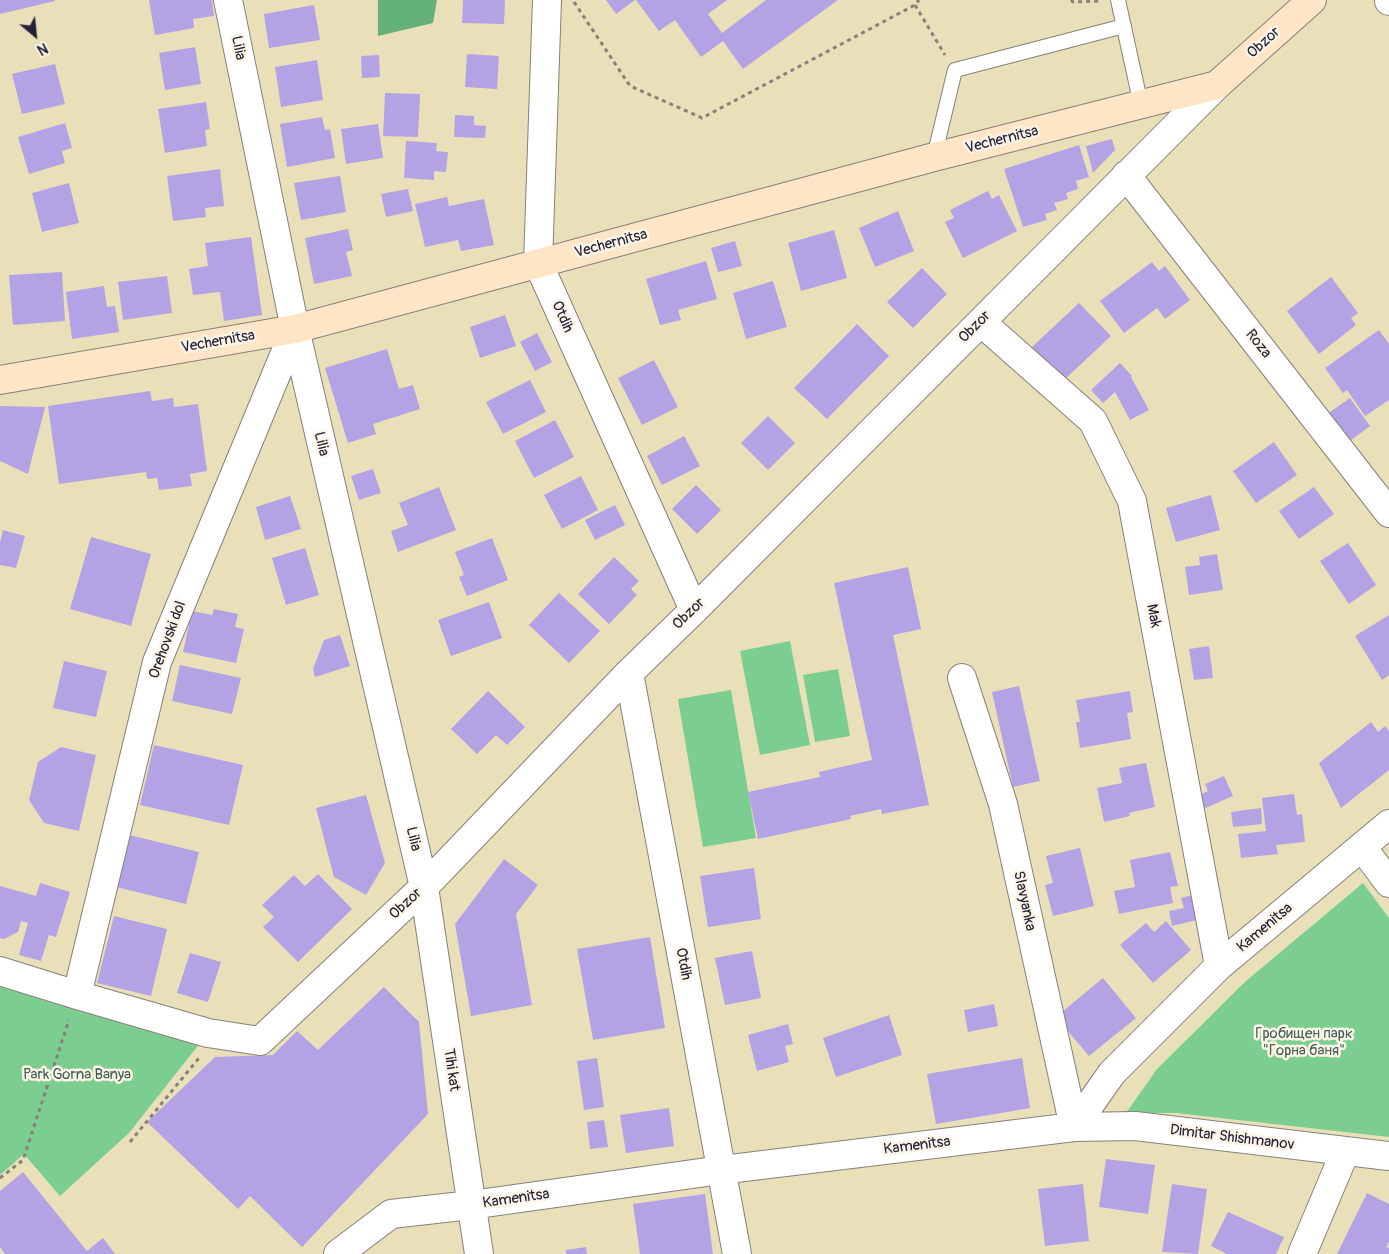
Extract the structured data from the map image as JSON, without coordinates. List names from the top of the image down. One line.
{"streets":{"street":["Obzor","Lilia","Vechernitsa","Otdih","Roza","Mak","Orehovski dol","Slavyanka","Kamenitsa","Tihi kat","Dimitar Shishmanov"]},"crossings":[["Obzor","Lilia"],["Obzor","Vechernitsa"],["Obzor","Otdih"],["Obzor","Roza"],["Obzor","Mak"],["Obzor","Orehovski dol"],["Obzor","Tihi kat"],["Lilia","Vechernitsa"],["Lilia","Orehovski dol"],["Lilia","Tihi kat"],["Vechernitsa","Otdih"],["Vechernitsa","Orehovski dol"],["Otdih","Kamenitsa"],["Mak","Kamenitsa"],["Slavyanka","Kamenitsa"],["Slavyanka","Dimitar Shishmanov"],["Kamenitsa","Tihi kat"],["Kamenitsa","Dimitar Shishmanov"]],"parks":["Гробищен парк \"Горна баня\"","Park Gorna Banya"],"north":"bottom right"}
